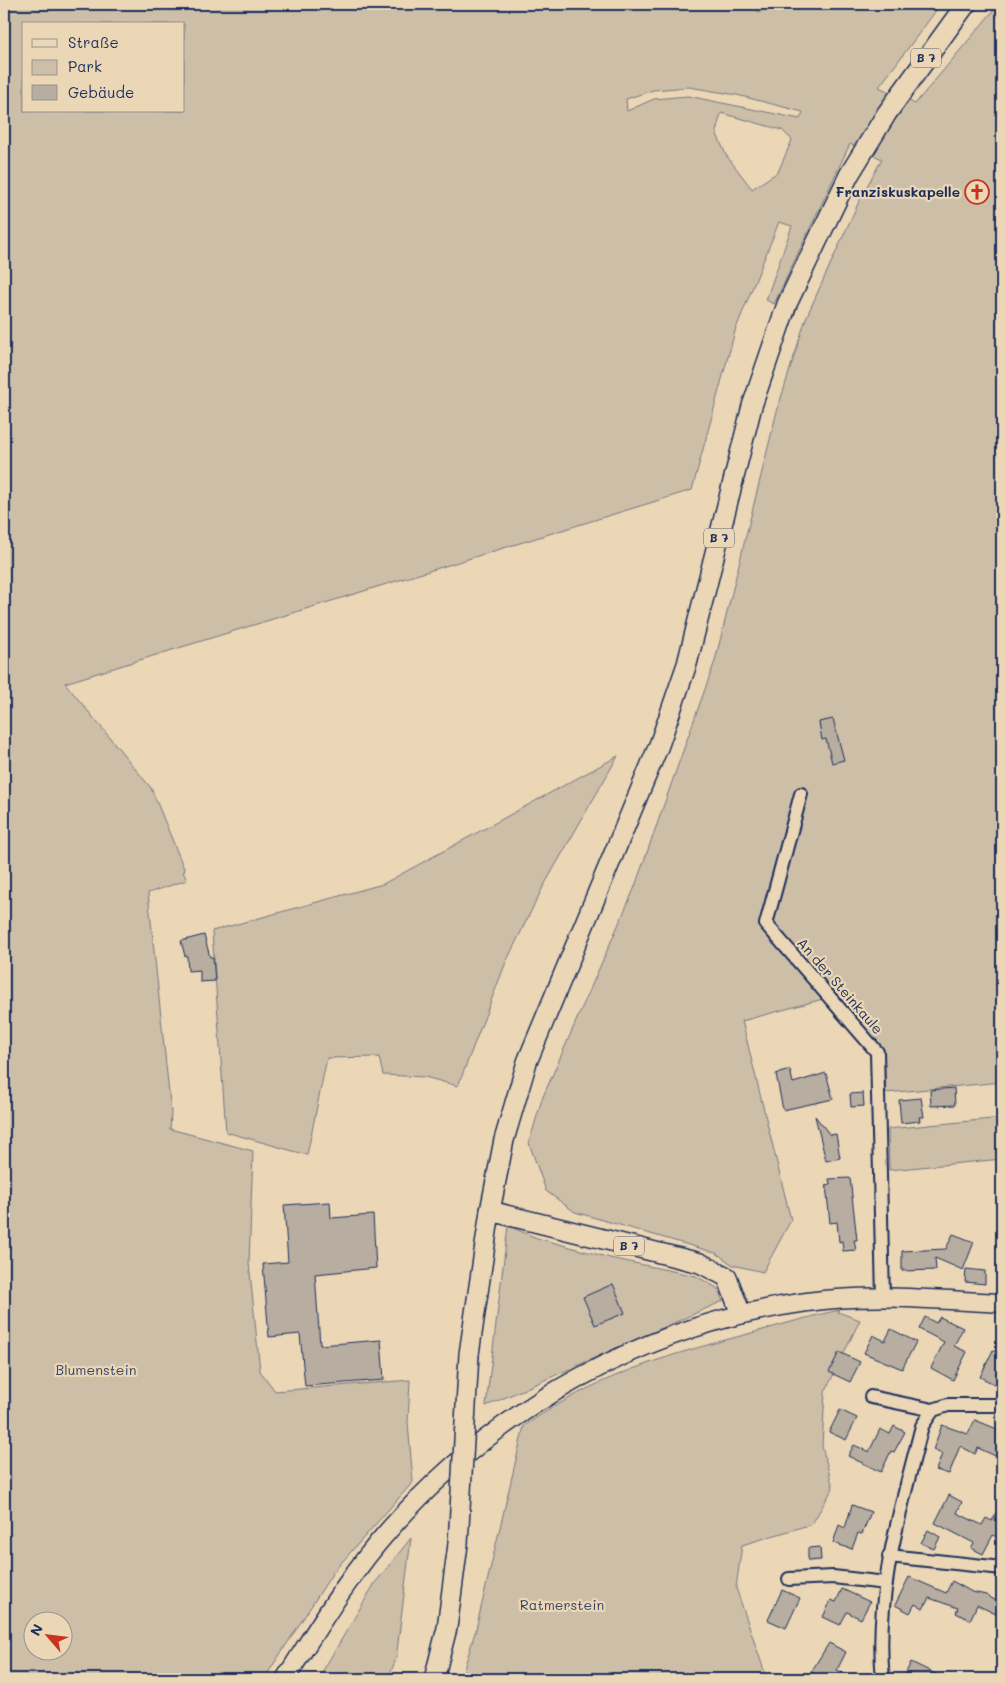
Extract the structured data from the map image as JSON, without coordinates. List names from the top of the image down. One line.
{"streets":{"main road":["B 7"],"street":["An der Steinkaule"]},"parks":["Blumenstein","Ratmerstein"],"places":{"church":["Franziskuskapelle"]},"legend":["Straße","Park","Gebäude"],"north":"top left"}
